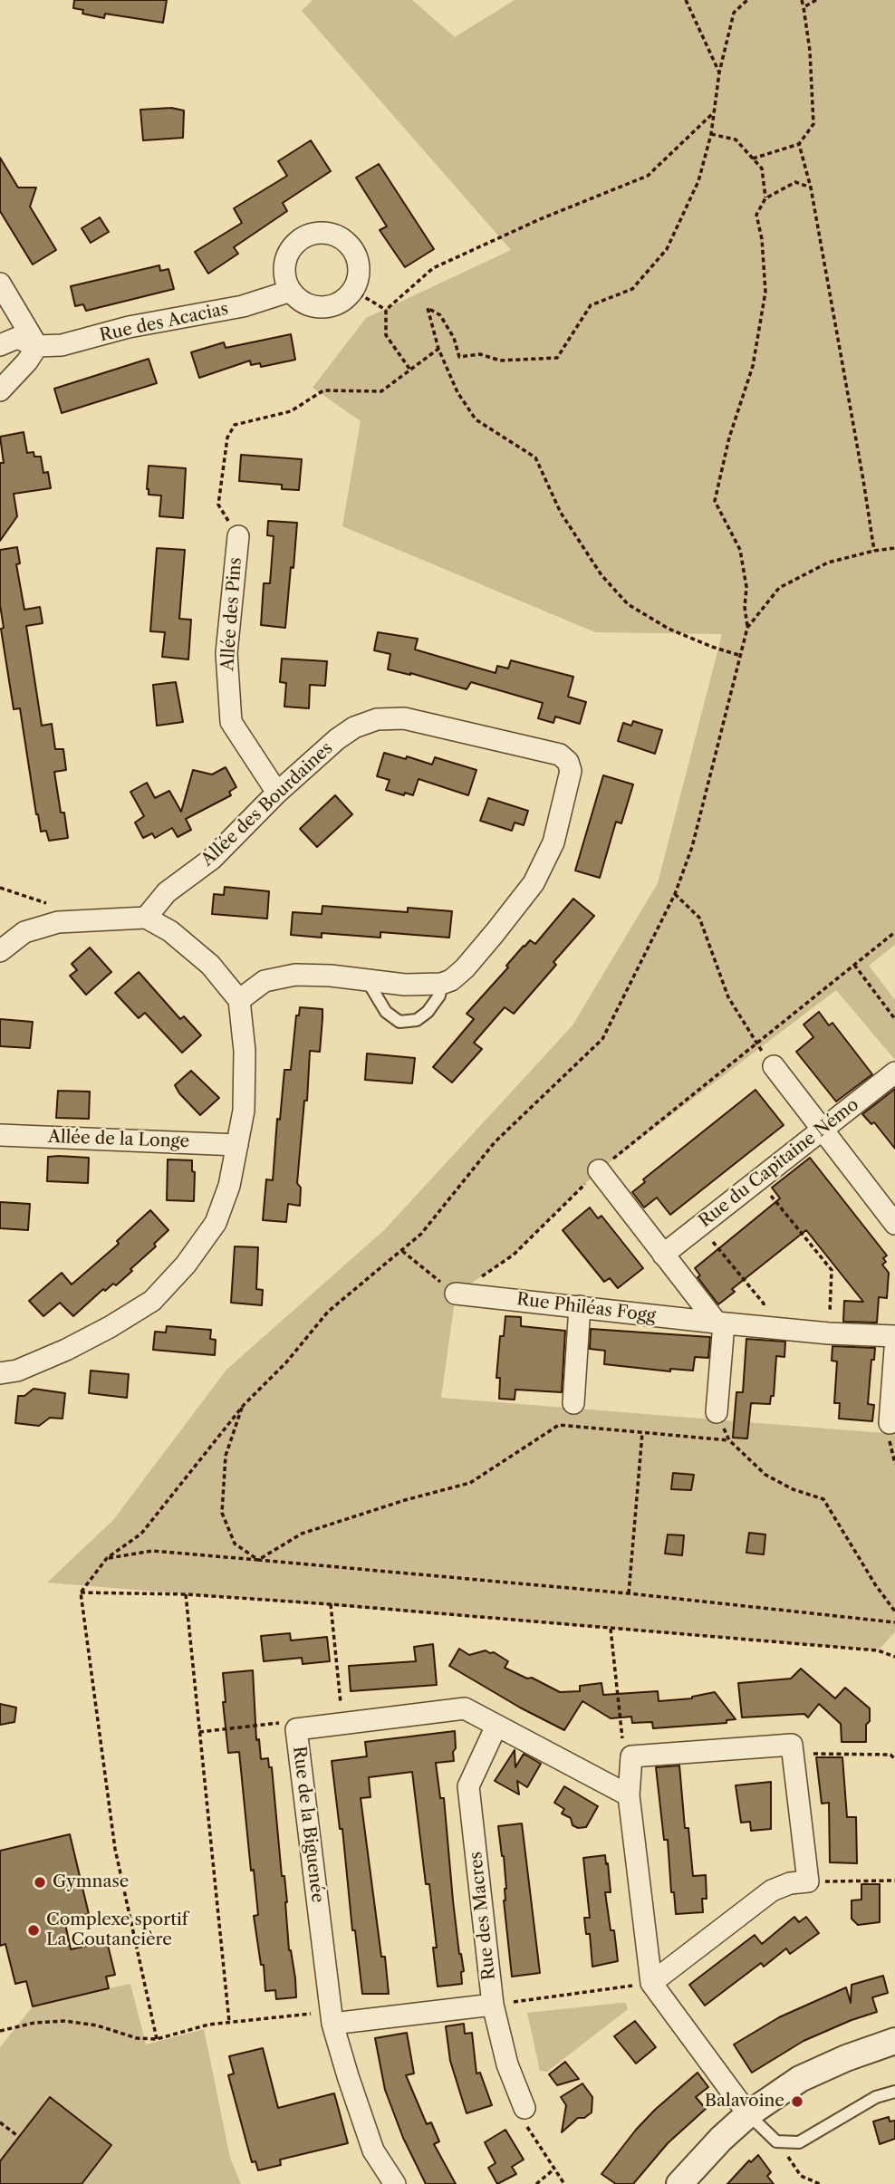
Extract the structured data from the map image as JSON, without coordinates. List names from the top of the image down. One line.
{"streets":{"street":["Rue des Acacias","Allée des Pins","Allée des Bourdaines","Allée de la Longe","Rue du Capitaine Némo","Rue Philéas Fogg","Rue de la Biguenée","Rue des Macres"]},"crossings":[["Allée des Pins","Allée des Bourdaines"],["Rue de la Biguenée","Rue des Macres"]],"places":["Gymnase","Complexe sportif La Coutancière","Balavoine"]}
